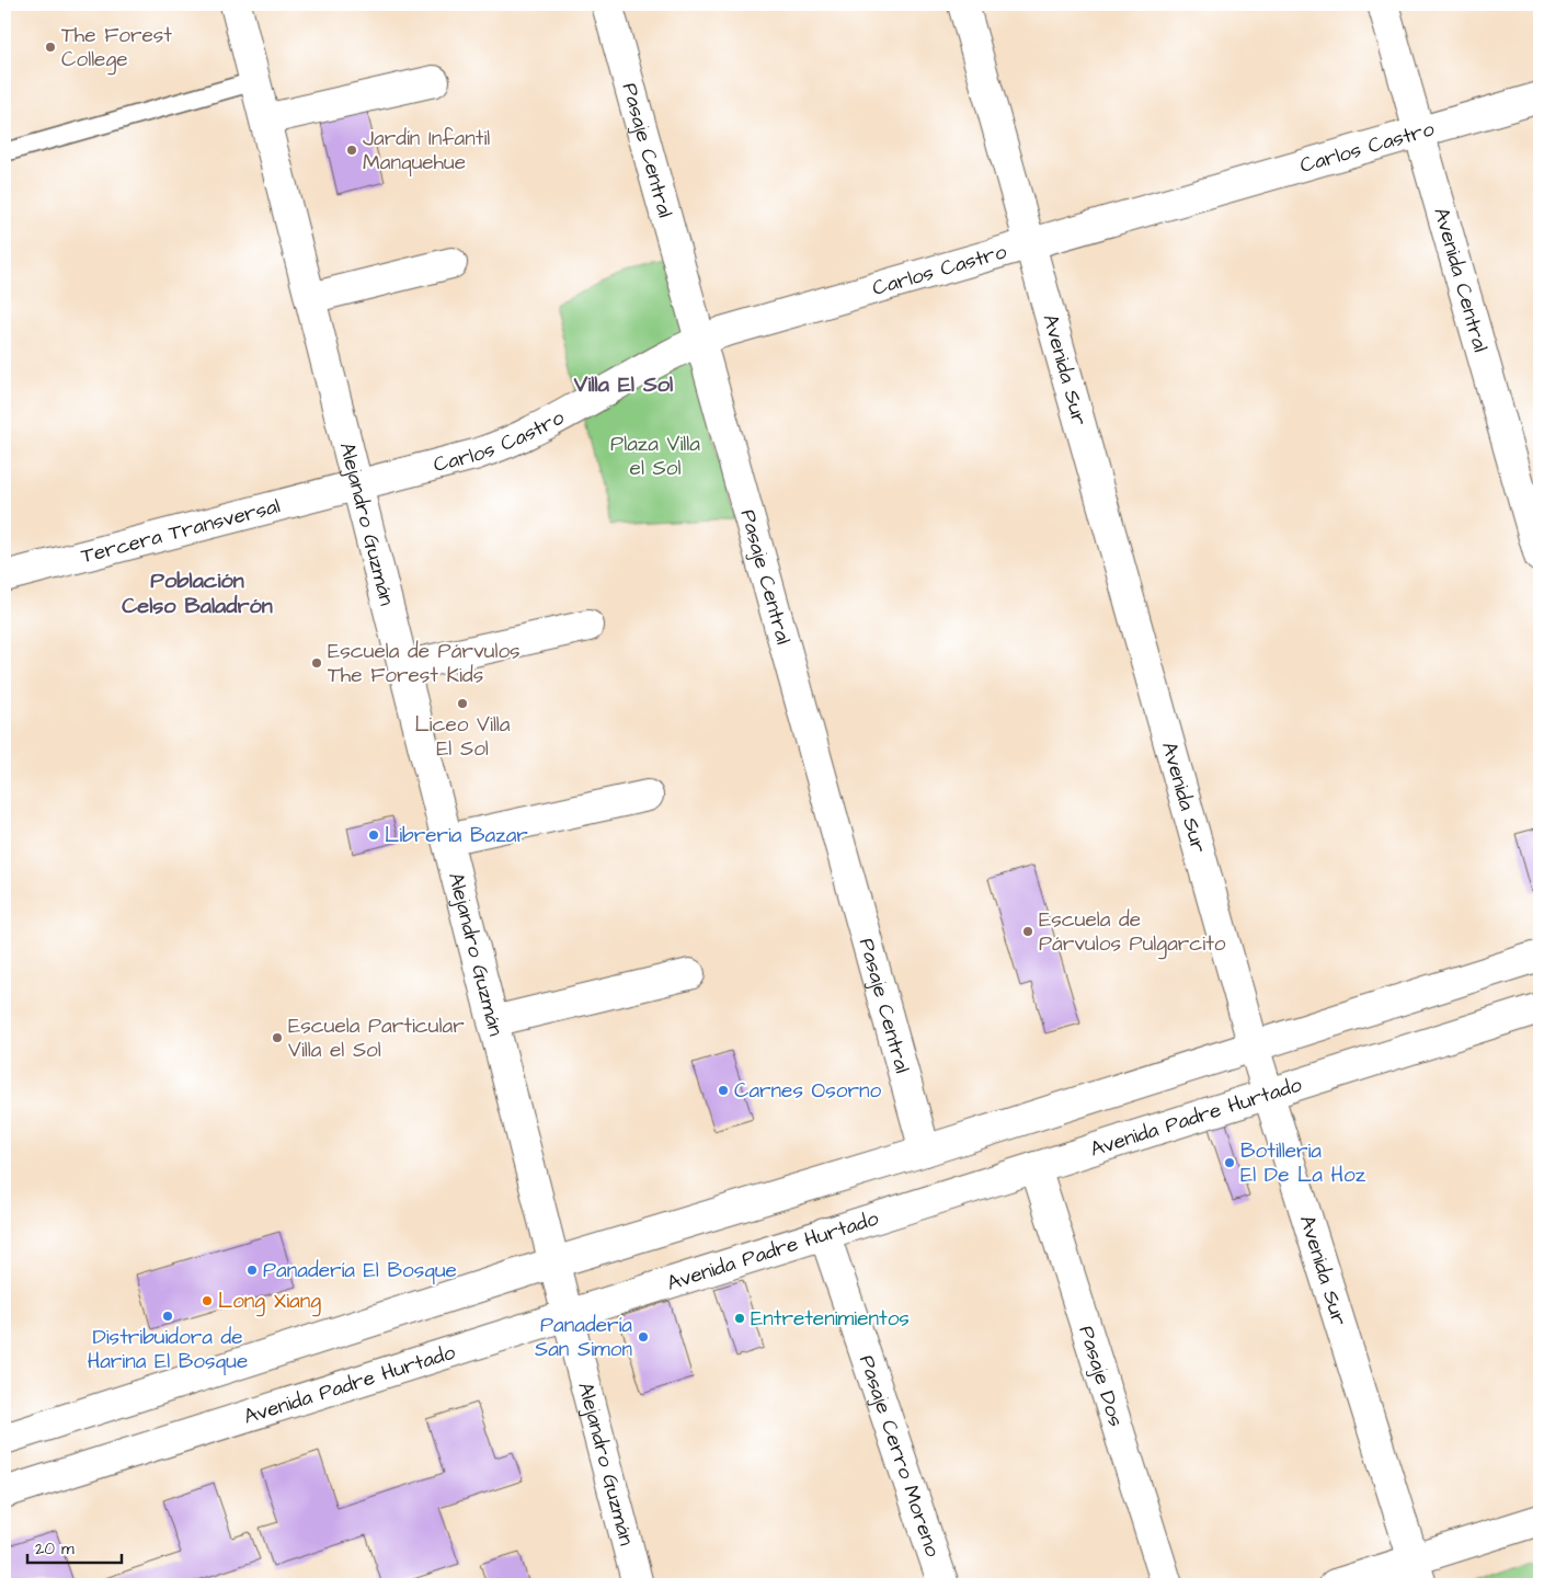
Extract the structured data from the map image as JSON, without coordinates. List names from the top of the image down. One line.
{"streets":{"street":["Carlos Castro","Pasaje Central","Avenida Central","Avenida Sur","Alejandro Guzmán","Tercera Transversal","Avenida Padre Hurtado","Pasaje Dos","Pasaje Cerro Moreno"]},"crossings":[["Carlos Castro","Pasaje Central"],["Carlos Castro","Avenida Central"],["Carlos Castro","Avenida Sur"],["Carlos Castro","Alejandro Guzmán"],["Carlos Castro","Tercera Transversal"],["Avenida Sur","Avenida Padre Hurtado"],["Alejandro Guzmán","Tercera Transversal"],["Alejandro Guzmán","Avenida Padre Hurtado"],["Avenida Padre Hurtado","Pasaje Dos"],["Avenida Padre Hurtado","Pasaje Cerro Moreno"]],"districts":["Villa El Sol","Población Celso Baladrón"],"parks":["Plaza Villa el Sol"],"places":["The Forest College","Jardín Infantil Manquehue","Escuela de Párvulos The Forest Kids","Liceo Villa El Sol","Libreria Bazar","Escuela de Párvulos Pulgarcito","Escuela Particular Villa el Sol","Carnes Osorno","Botilleria El De La Hoz","Panadería El Bosque","Long Xiang","Distribuidora de Harina El Bosque","Entretenimientos","Panadería San Simon"],"scale_bar":"20 m"}
